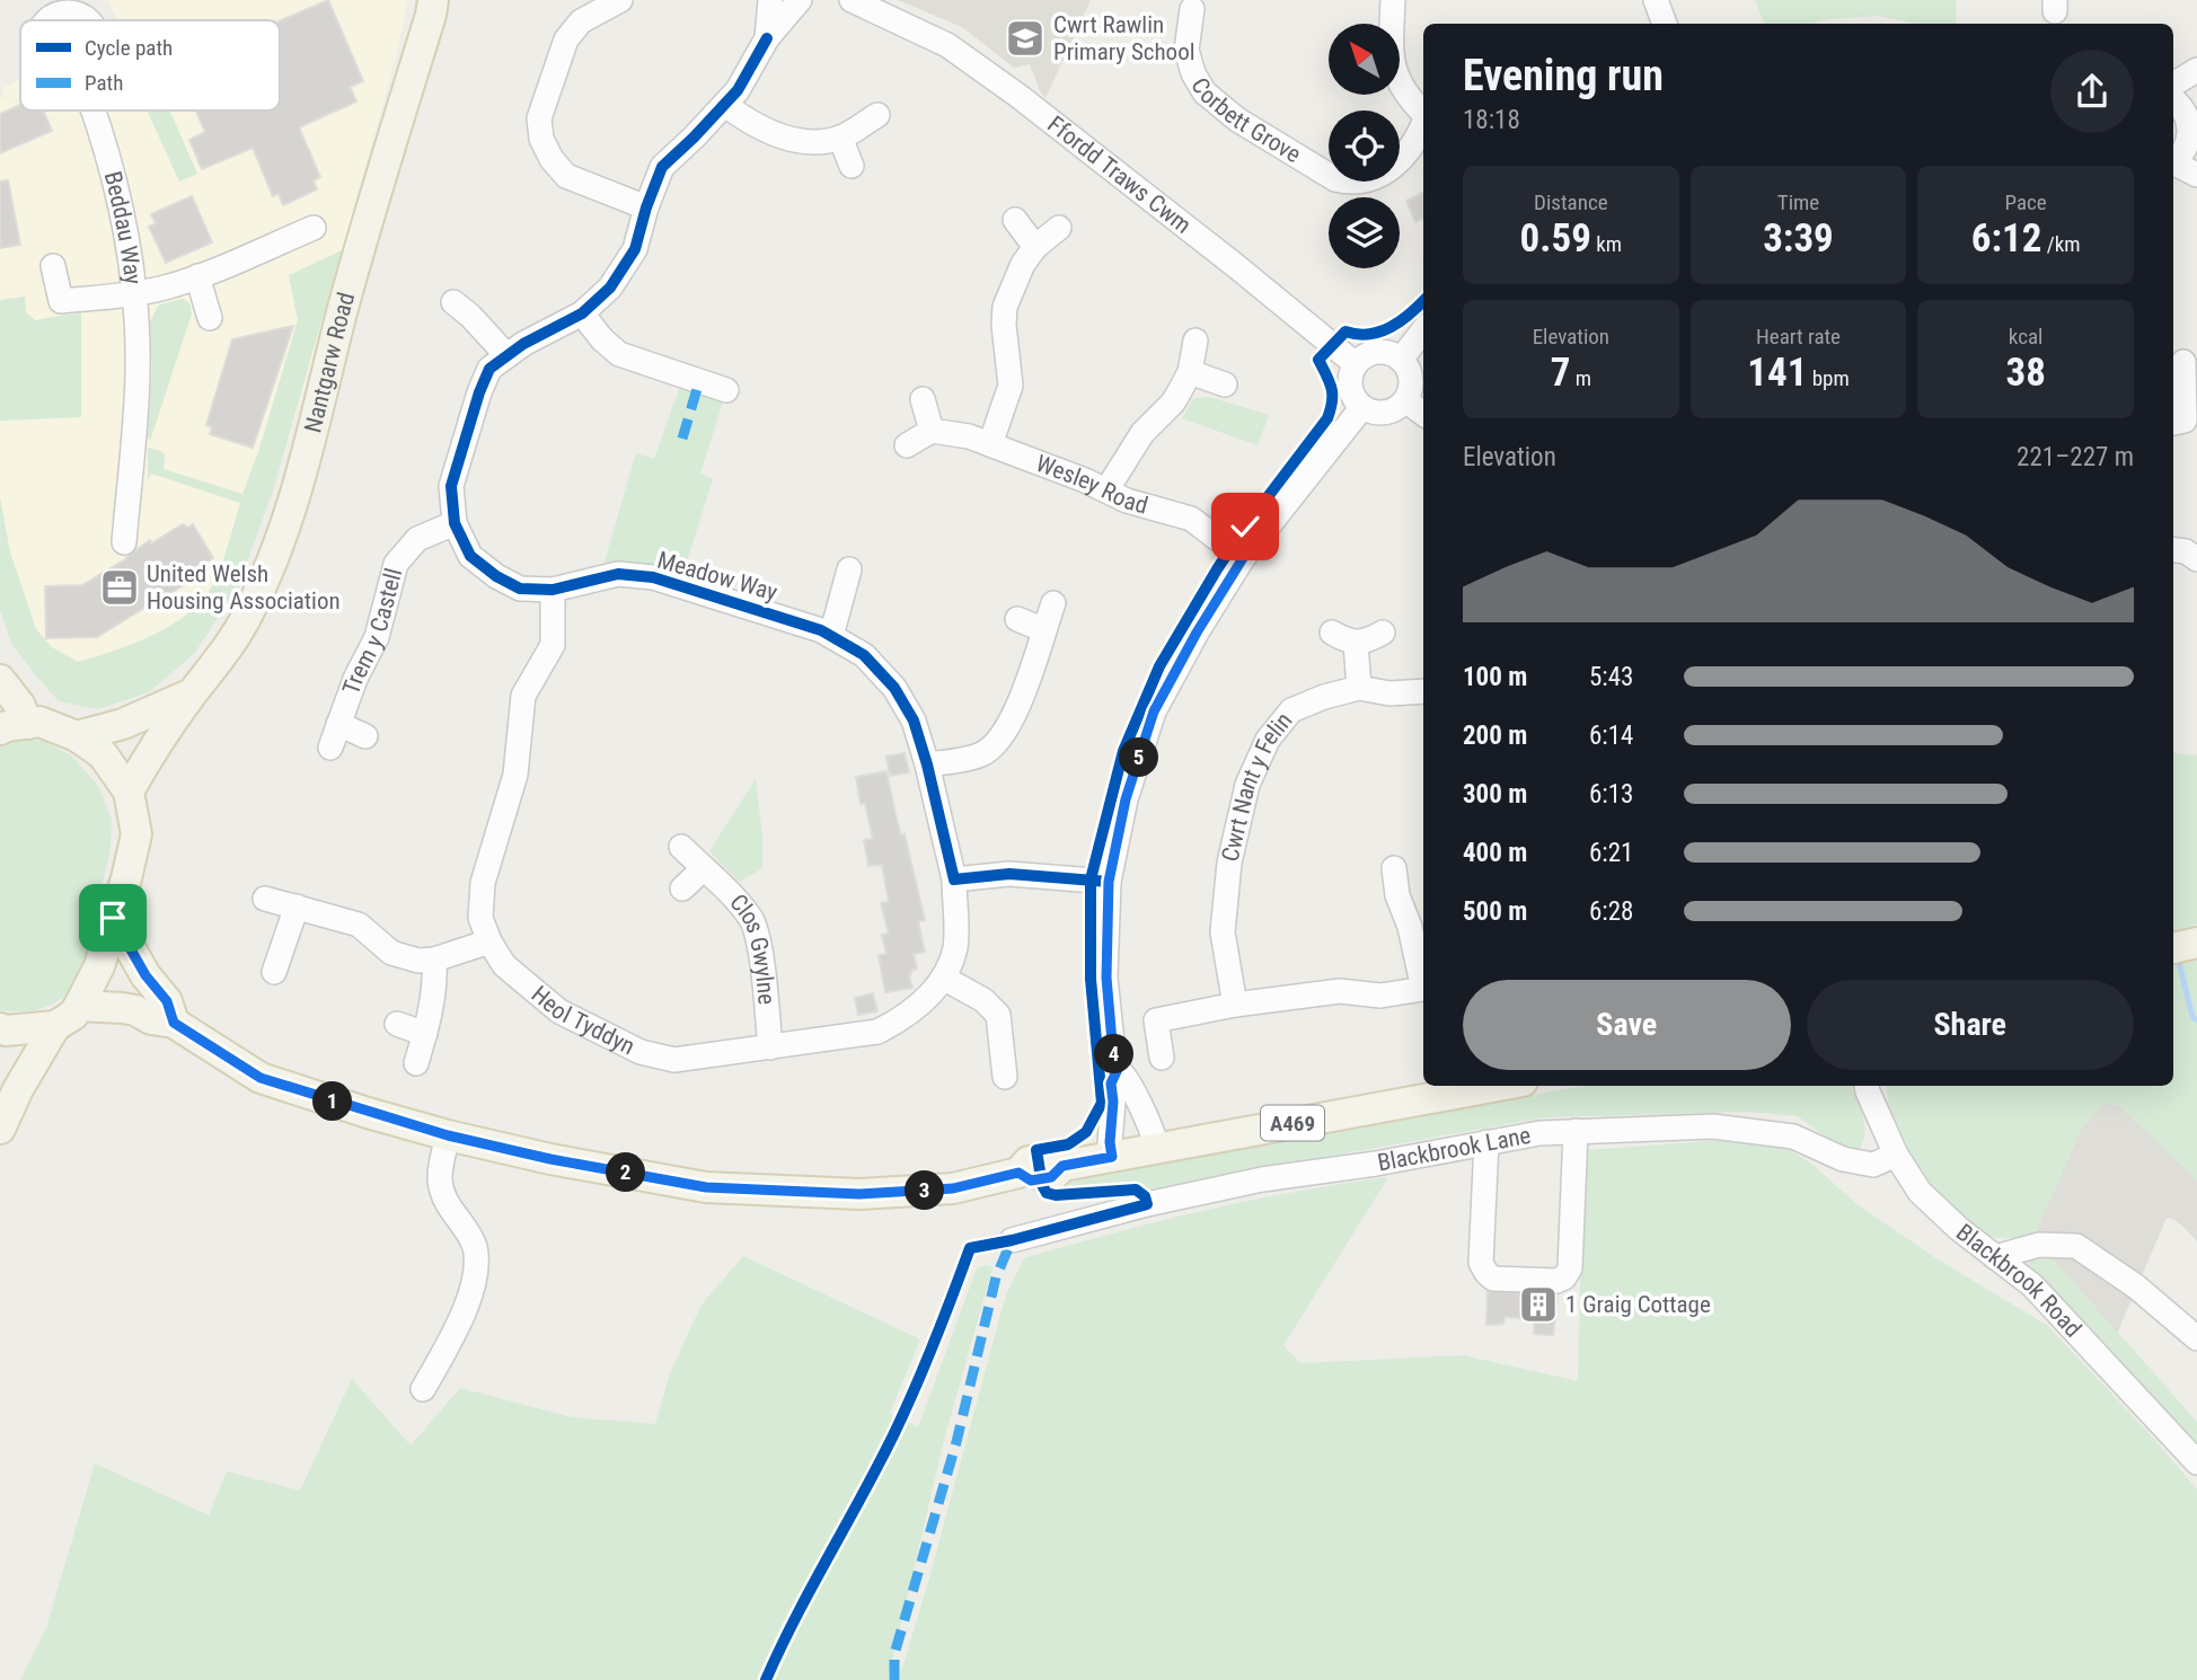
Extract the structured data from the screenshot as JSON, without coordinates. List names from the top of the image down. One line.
{"streets":{"main road":["Nantgarw Road","A469"],"street":["Corbett Grove","Ffordd Traws Cwm","Beddau Way","Wesley Road","Meadow Way","Trem y Castell","Cwrt Nant y Felin","Clos Gwylne","Heol Tyddyn","Blackbrook Lane","Blackbrook Road"]},"crossings":[["Meadow Way","Trem y Castell"],["Meadow Way","Heol Tyddyn"],["Clos Gwylne","Heol Tyddyn"],["Blackbrook Lane","Blackbrook Road"]],"places":{"school or university":["Cwrt Rawlin Primary School"],"office":["United Welsh Housing Association"],"building":["1 Graig Cottage"]},"legend":["Cycle path","Path"],"north":"top left","page":{"heading":["Evening run","18:18"],"stats":[["Distance","0.59 km"],["Time","3:39"],["Pace","6:12 /km"],["Elevation","7 m"],["Heart rate","141 bpm"],["kcal","38"]],"chart":["Elevation","221–227 m"],"list":[{"name":"100 m","note":"5:43"},{"name":"200 m","note":"6:14"},{"name":"300 m","note":"6:13"},{"name":"400 m","note":"6:21"},{"name":"500 m","note":"6:28"}],"pins":["5","4","1","2","3"],"buttons":["Save","Share"]}}
